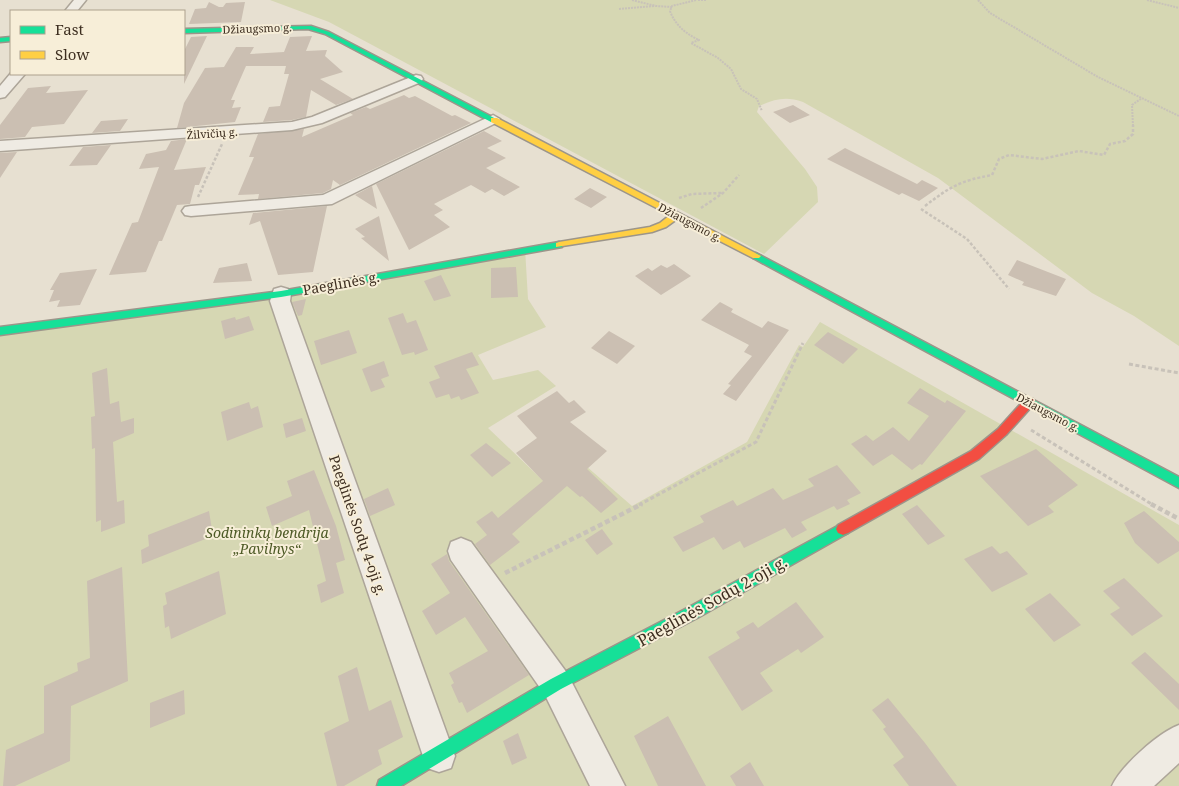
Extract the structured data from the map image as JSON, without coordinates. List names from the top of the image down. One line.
{"streets":{"street":["Džiaugsmo g.","Žilvičių g.","Paeglinės g.","Paeglinės Sodų 4-oji g.","Paeglinės Sodų 2-oji g."]},"crossings":[["Džiaugsmo g.","Žilvičių g."],["Džiaugsmo g.","Paeglinės g."],["Džiaugsmo g.","Paeglinės Sodų 2-oji g."],["Paeglinės g.","Paeglinės Sodų 4-oji g."],["Paeglinės Sodų 4-oji g.","Paeglinės Sodų 2-oji g."]],"parks":["Sodininkų bendrija „Pavilnys“"],"legend":["Fast","Slow"]}
